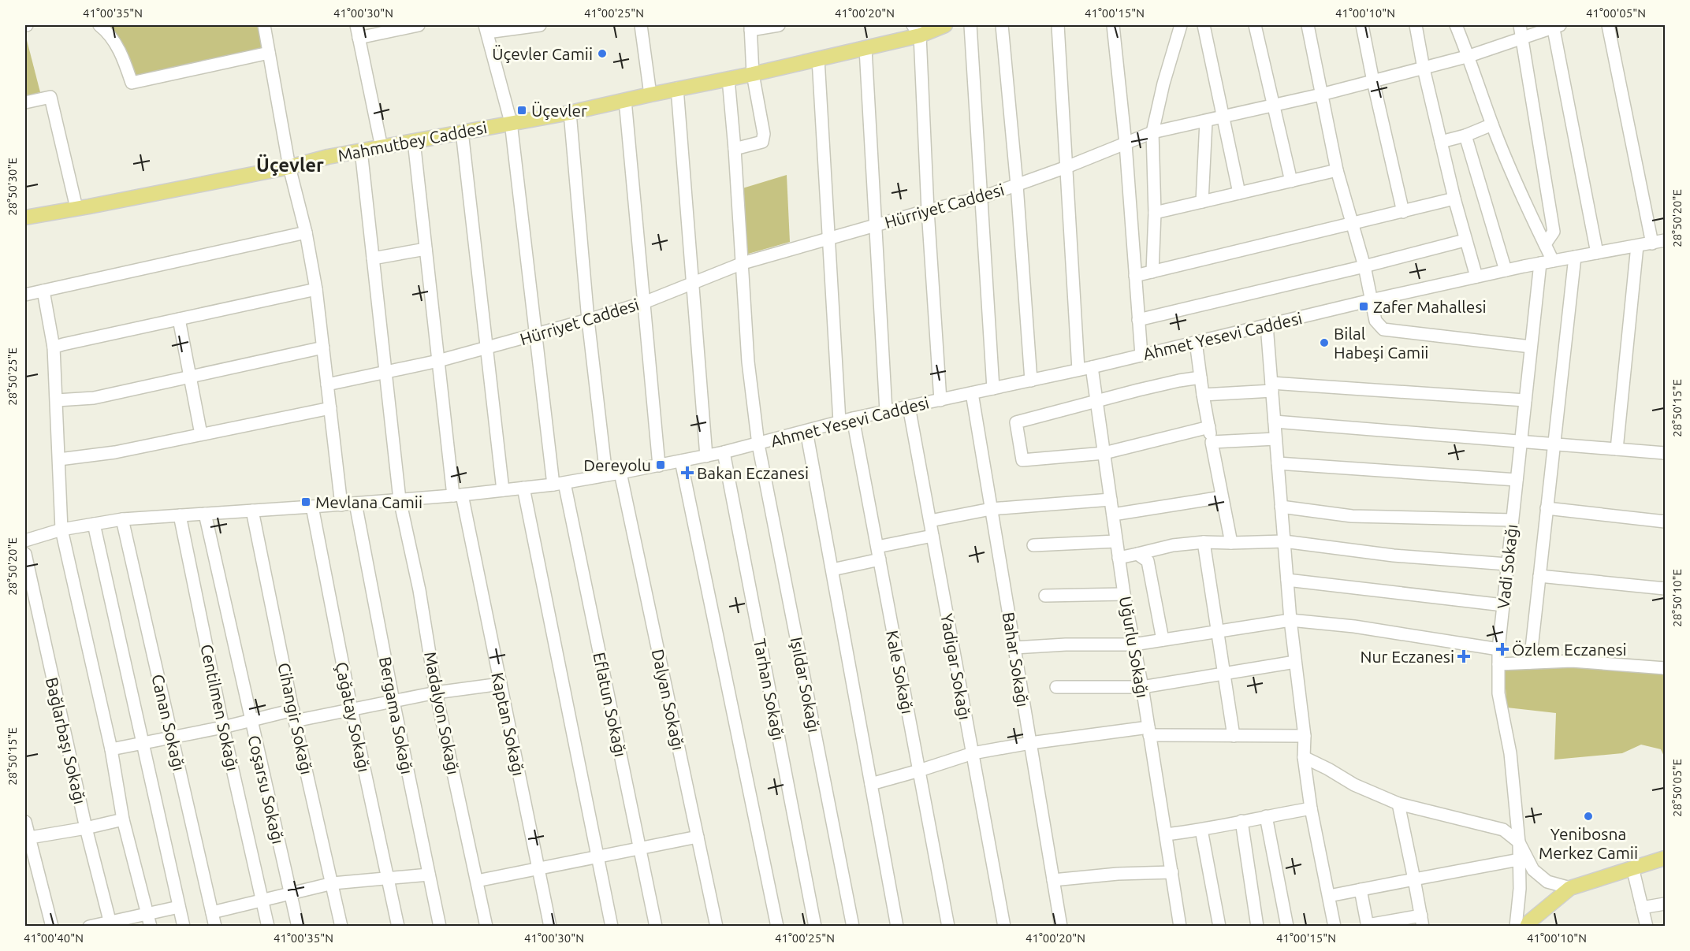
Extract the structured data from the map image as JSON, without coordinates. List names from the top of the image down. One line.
{"streets":{"main road":["Mahmutbey Caddesi"],"street":["Hürriyet Caddesi","Ahmet Yesevi Caddesi","Vadi Sokağı","Uğurlu Sokağı","Bahar Sokağı","Yadigar Sokağı","Kale Sokağı","Işıldar Sokağı","Tarhan Sokağı","Dalyan Sokağı","Eflatun Sokağı","Centilmen Sokağı","Madalyon Sokağı","Bergama Sokağı","Çağatay Sokağı","Cihangir Sokağı","Canan Sokağı","Kaptan Sokağı","Bağlarbaşı Sokağı","Coşarsu Sokağı"]},"crossings":[["Mahmutbey Caddesi","Işıldar Sokağı"],["Mahmutbey Caddesi","Eflatun Sokağı"],["Mahmutbey Caddesi","Madalyon Sokağı"],["Mahmutbey Caddesi","Kaptan Sokağı"],["Hürriyet Caddesi","Işıldar Sokağı"],["Hürriyet Caddesi","Eflatun Sokağı"],["Hürriyet Caddesi","Madalyon Sokağı"],["Hürriyet Caddesi","Kaptan Sokağı"],["Ahmet Yesevi Caddesi","Vadi Sokağı"],["Ahmet Yesevi Caddesi","Uğurlu Sokağı"],["Ahmet Yesevi Caddesi","Bahar Sokağı"],["Ahmet Yesevi Caddesi","Yadigar Sokağı"],["Ahmet Yesevi Caddesi","Kale Sokağı"],["Ahmet Yesevi Caddesi","Işıldar Sokağı"],["Ahmet Yesevi Caddesi","Tarhan Sokağı"],["Ahmet Yesevi Caddesi","Dalyan Sokağı"],["Ahmet Yesevi Caddesi","Eflatun Sokağı"],["Ahmet Yesevi Caddesi","Centilmen Sokağı"],["Ahmet Yesevi Caddesi","Madalyon Sokağı"],["Ahmet Yesevi Caddesi","Bergama Sokağı"],["Ahmet Yesevi Caddesi","Çağatay Sokağı"],["Ahmet Yesevi Caddesi","Cihangir Sokağı"],["Ahmet Yesevi Caddesi","Canan Sokağı"],["Ahmet Yesevi Caddesi","Kaptan Sokağı"],["Ahmet Yesevi Caddesi","Coşarsu Sokağı"]],"districts":["Üçevler"],"places":{"other":["Üçevler Camii","Bilal Habeşi Camii","Yenibosna Merkez Camii"],"transit":["Üçevler","Zafer Mahallesi","Dereyolu","Mevlana Camii"],"health":["Bakan Eczanesi","Özlem Eczanesi","Nur Eczanesi"]},"coordinates":["41°00'35\"N","41°00'30\"N","41°00'25\"N","41°00'20\"N","41°00'15\"N","41°00'10\"N","41°00'05\"N","28°50'30\"E","28°50'20\"E","28°50'25\"E","28°50'15\"E","28°50'10\"E","28°50'05\"E","41°00'40\"N"]}
